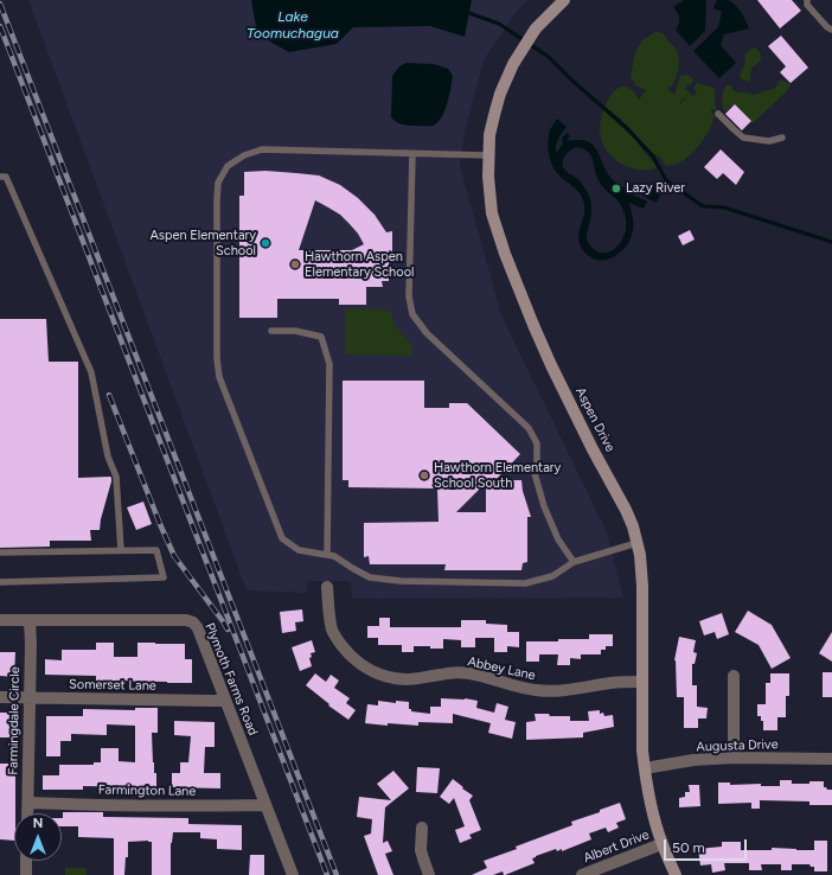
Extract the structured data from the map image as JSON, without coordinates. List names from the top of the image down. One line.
{"streets":{"street":["Aspen Drive","Abbey Lane","Plymoth Farms Road","Somerset Lane","Farmingdale Circle","Augusta Drive","Farmington Lane","Albert Drive"]},"crossings":[["Aspen Drive","Abbey Lane"],["Aspen Drive","Augusta Drive"],["Aspen Drive","Albert Drive"],["Plymoth Farms Road","Somerset Lane"],["Plymoth Farms Road","Farmingdale Circle"],["Plymoth Farms Road","Farmington Lane"],["Somerset Lane","Farmingdale Circle"],["Farmingdale Circle","Farmington Lane"]],"water":["Lake Toomuchagua"],"places":["Lazy River","Aspen Elementary School","Hawthorn Aspen Elementary School","Hawthorn Elementary School South"],"scale_bar":"50 m","north":"top"}
